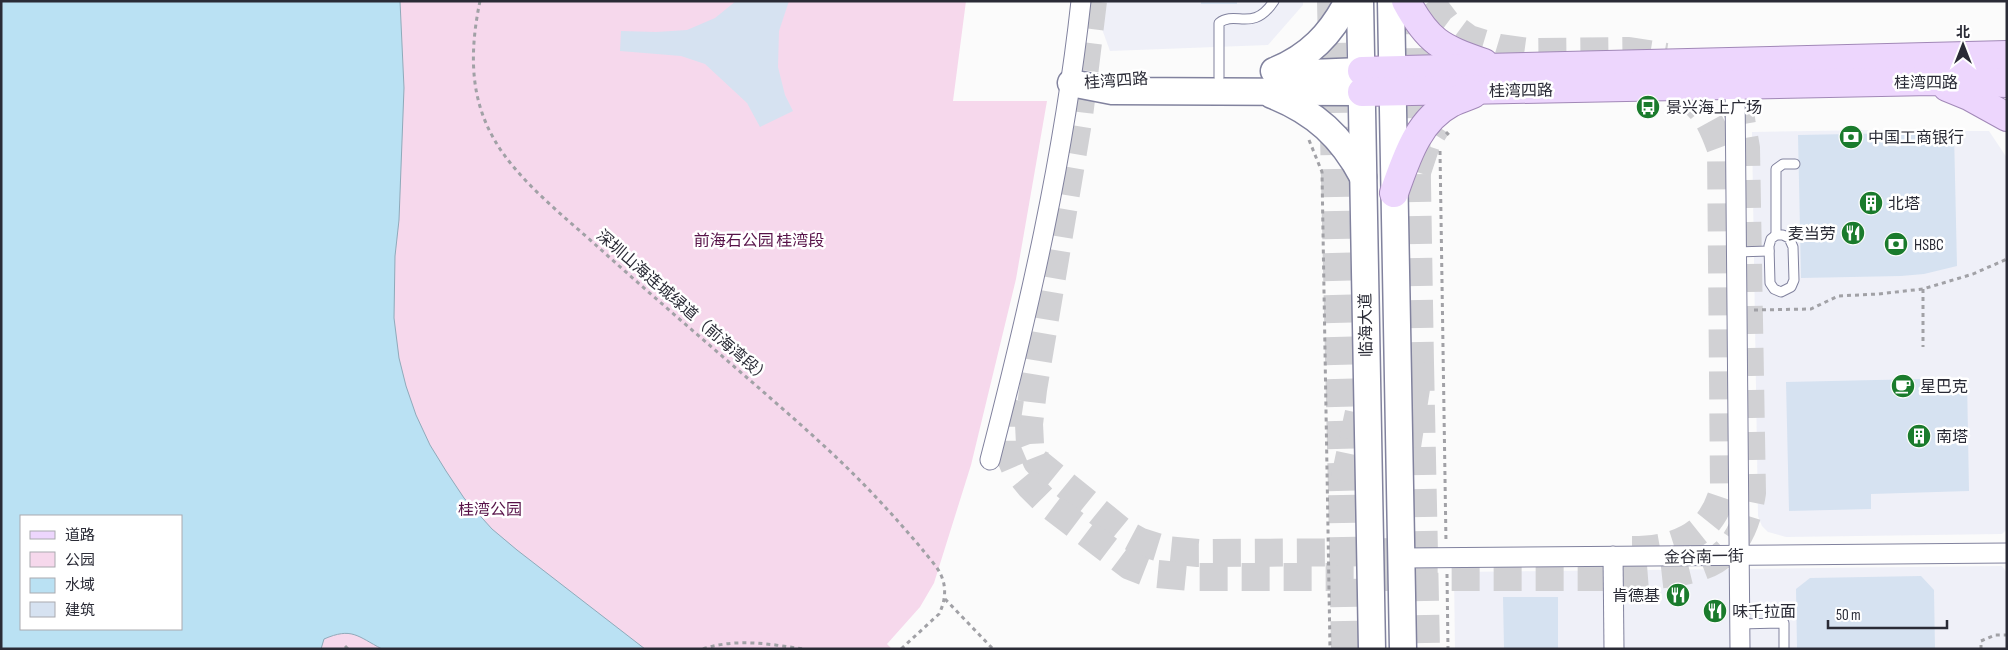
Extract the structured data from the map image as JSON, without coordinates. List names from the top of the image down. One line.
{"streets":{"main road":["桂湾四路","临海大道"],"street":["金谷南一街"],"path":["深圳山海连城绿道（前海湾段）"]},"crossings":[["桂湾四路","临海大道"],["临海大道","金谷南一街"]],"parks":["前海石公园 桂湾段","桂湾公园"],"places":{"bus stop":["景兴海上广场"],"bank":["中国工商银行","HSBC"],"building":["北塔","南塔"],"restaurant":["麦当劳","肯德基","味千拉面"],"cafe":["星巴克"]},"legend":["道路","公园","水域","建筑"],"scale_bar":"50 m","north":"top"}
